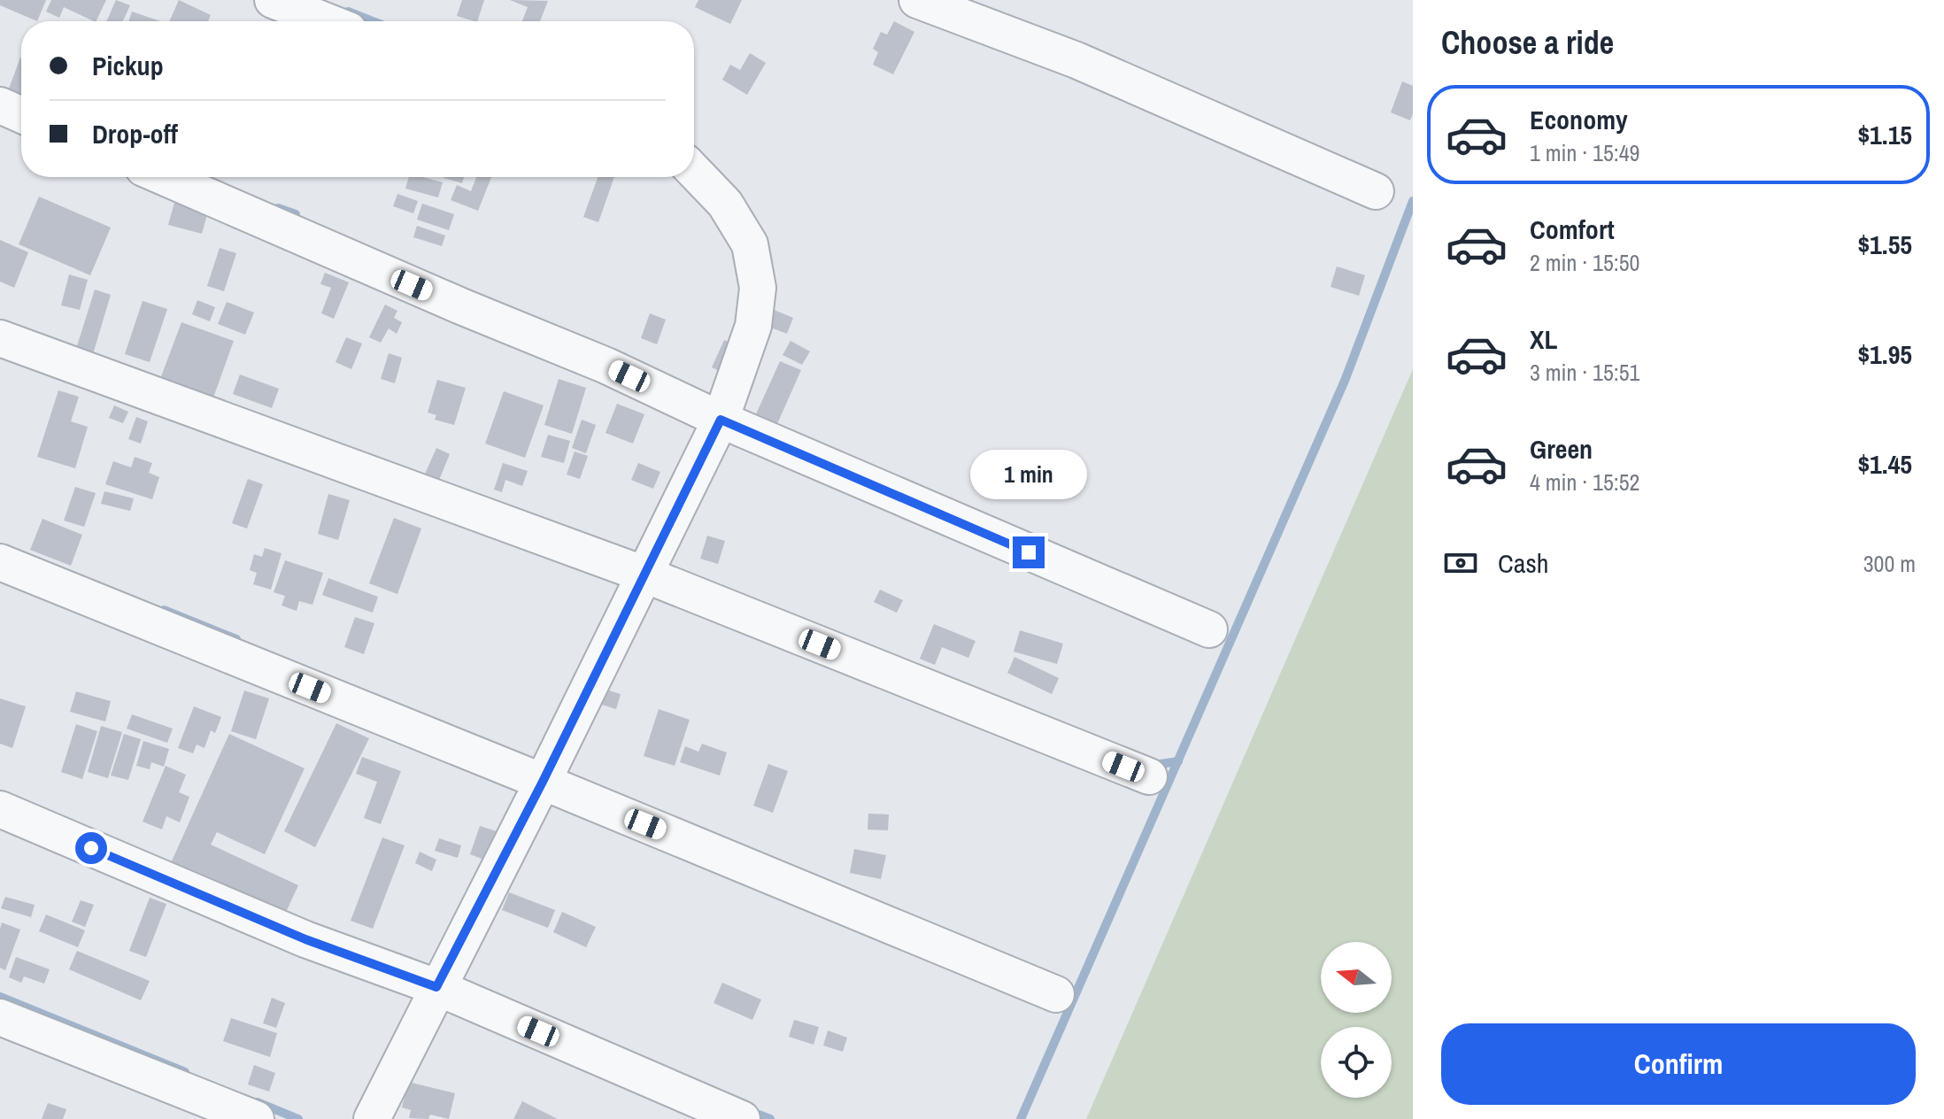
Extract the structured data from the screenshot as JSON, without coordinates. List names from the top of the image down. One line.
{"north":"left","page":{"heading":"Choose a ride","banner":["Pickup","Drop-off"],"list":[{"name":"Economy","note":"1 min · 15:49","value":"$1.15"},{"name":"Comfort","note":"2 min · 15:50","value":"$1.55"},{"name":"XL","note":"3 min · 15:51","value":"$1.95"},{"name":"Green","note":"4 min · 15:52","value":"$1.45"}],"bubble":"1 min","pay":["Cash","300 m"],"buttons":"Confirm"}}
